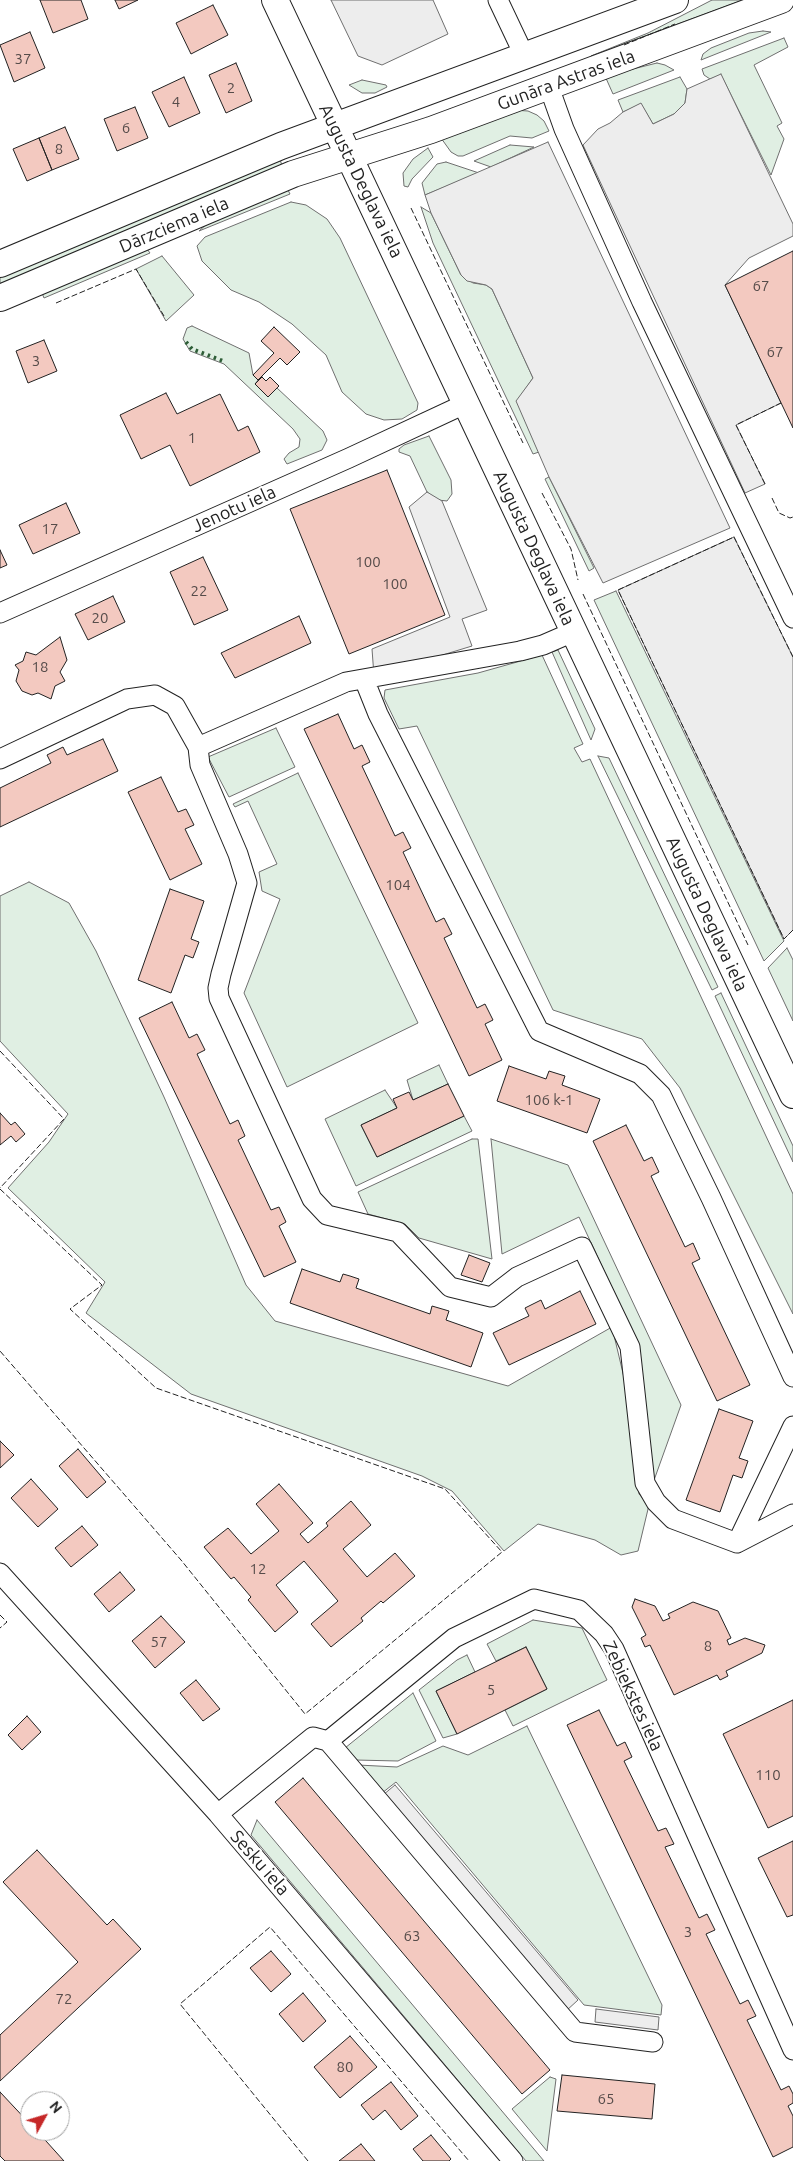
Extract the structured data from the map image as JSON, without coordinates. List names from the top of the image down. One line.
{"streets":{"main road":["Gunāra Astras iela","Augusta Deglava iela","Dārzciema iela"],"street":["Jenotu iela","Zebiekstes iela","Sesku iela"]},"crossings":[["Gunāra Astras iela","Augusta Deglava iela"],["Gunāra Astras iela","Dārzciema iela"],["Augusta Deglava iela","Dārzciema iela"],["Augusta Deglava iela","Jenotu iela"]],"house_numbers":["37","2","4","6","8","67","67","3","1","17","100","100","22","20","18","104","106 k-1","12","57","8","5","110","3","63","72","80","65"],"north":"top right"}
